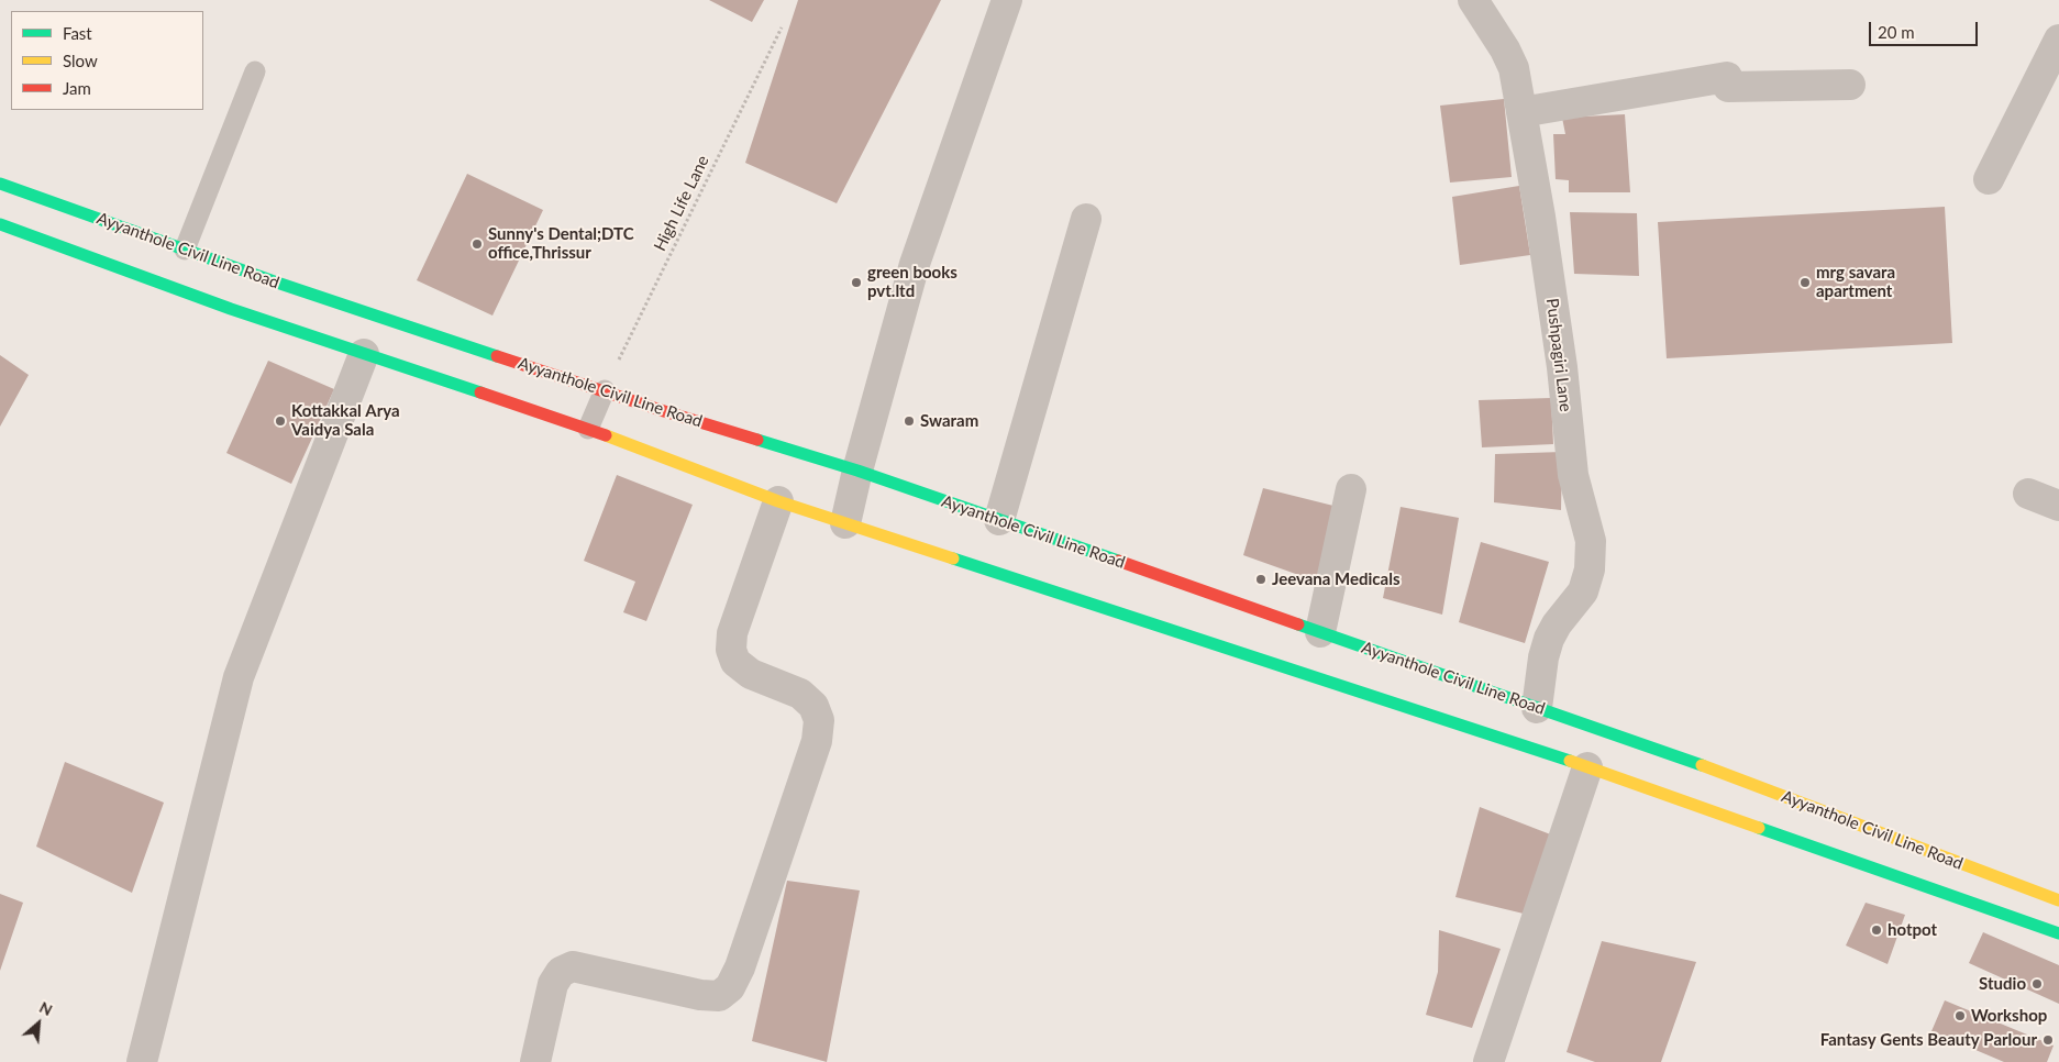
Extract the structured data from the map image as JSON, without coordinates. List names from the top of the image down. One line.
{"streets":{"main road":["Ayyanthole Civil Line Road"],"street":["Pushpagiri Lane"],"path":["High Life Lane"]},"crossings":[["High Life Lane","Ayyanthole Civil Line Road"],["Ayyanthole Civil Line Road","Pushpagiri Lane"]],"places":["Sunny's Dental;DTC office,Thrissur","green books pvt.ltd","mrg savara apartment","Kottakkal Arya Vaidya Sala","Swaram","Jeevana Medicals","hotpot","Studio","Workshop","Fantasy Gents Beauty Parlour"],"legend":["Fast","Slow","Jam"],"scale_bar":"20 m","north":"top right"}
